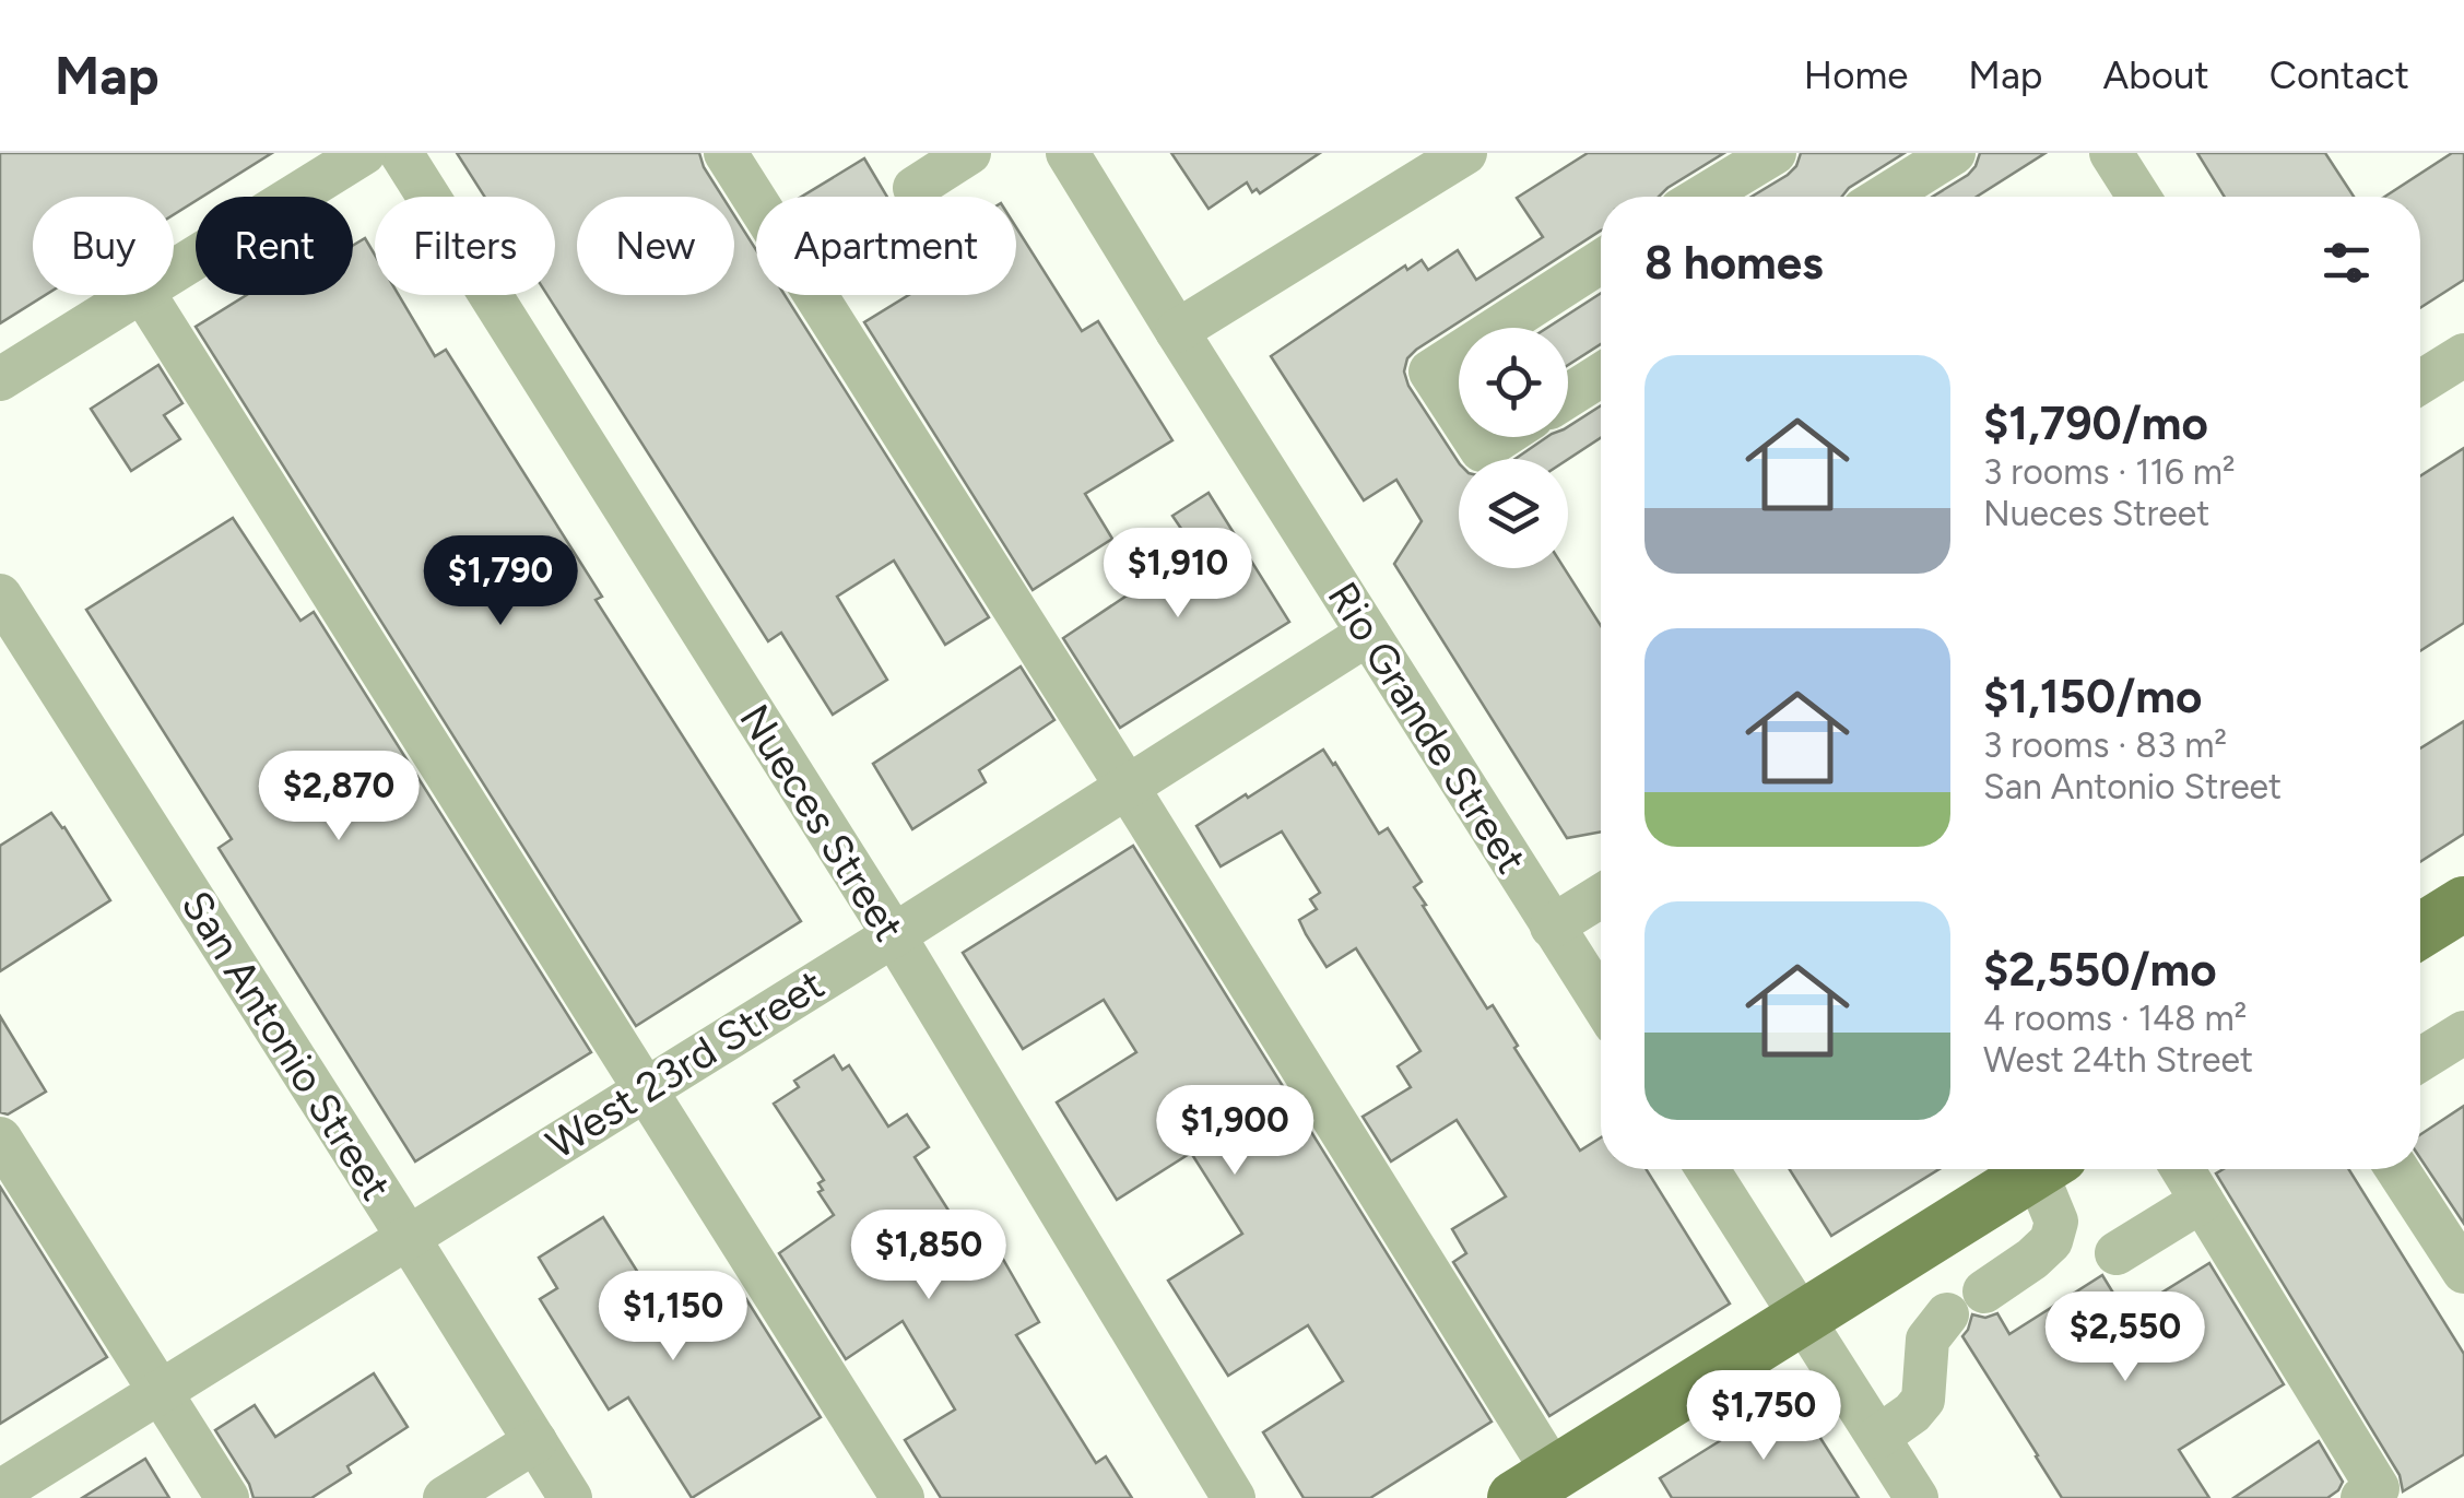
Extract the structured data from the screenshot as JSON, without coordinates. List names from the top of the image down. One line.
{"streets":{"street":["Rio Grande Street","Nueces Street","San Antonio Street","West 23rd Street"]},"crossings":[["Rio Grande Street","West 23rd Street"],["Nueces Street","West 23rd Street"],["San Antonio Street","West 23rd Street"]],"page":{"header":"Map","nav":["Home","Map","About","Contact"],"chip":["Buy","Rent","Filters","New","Apartment"],"heading":"8 homes","list":[{"name":"$1,790/mo","note":"3 rooms · 116 m² · Nueces Street"},{"name":"$1,150/mo","note":"3 rooms · 83 m² · San Antonio Street"},{"name":"$2,550/mo","note":"4 rooms · 148 m² · West 24th Street"}],"price":["$1,910","$1,790","$2,870","$1,900","$1,850","$1,150","$2,550","$1,750"]}}
